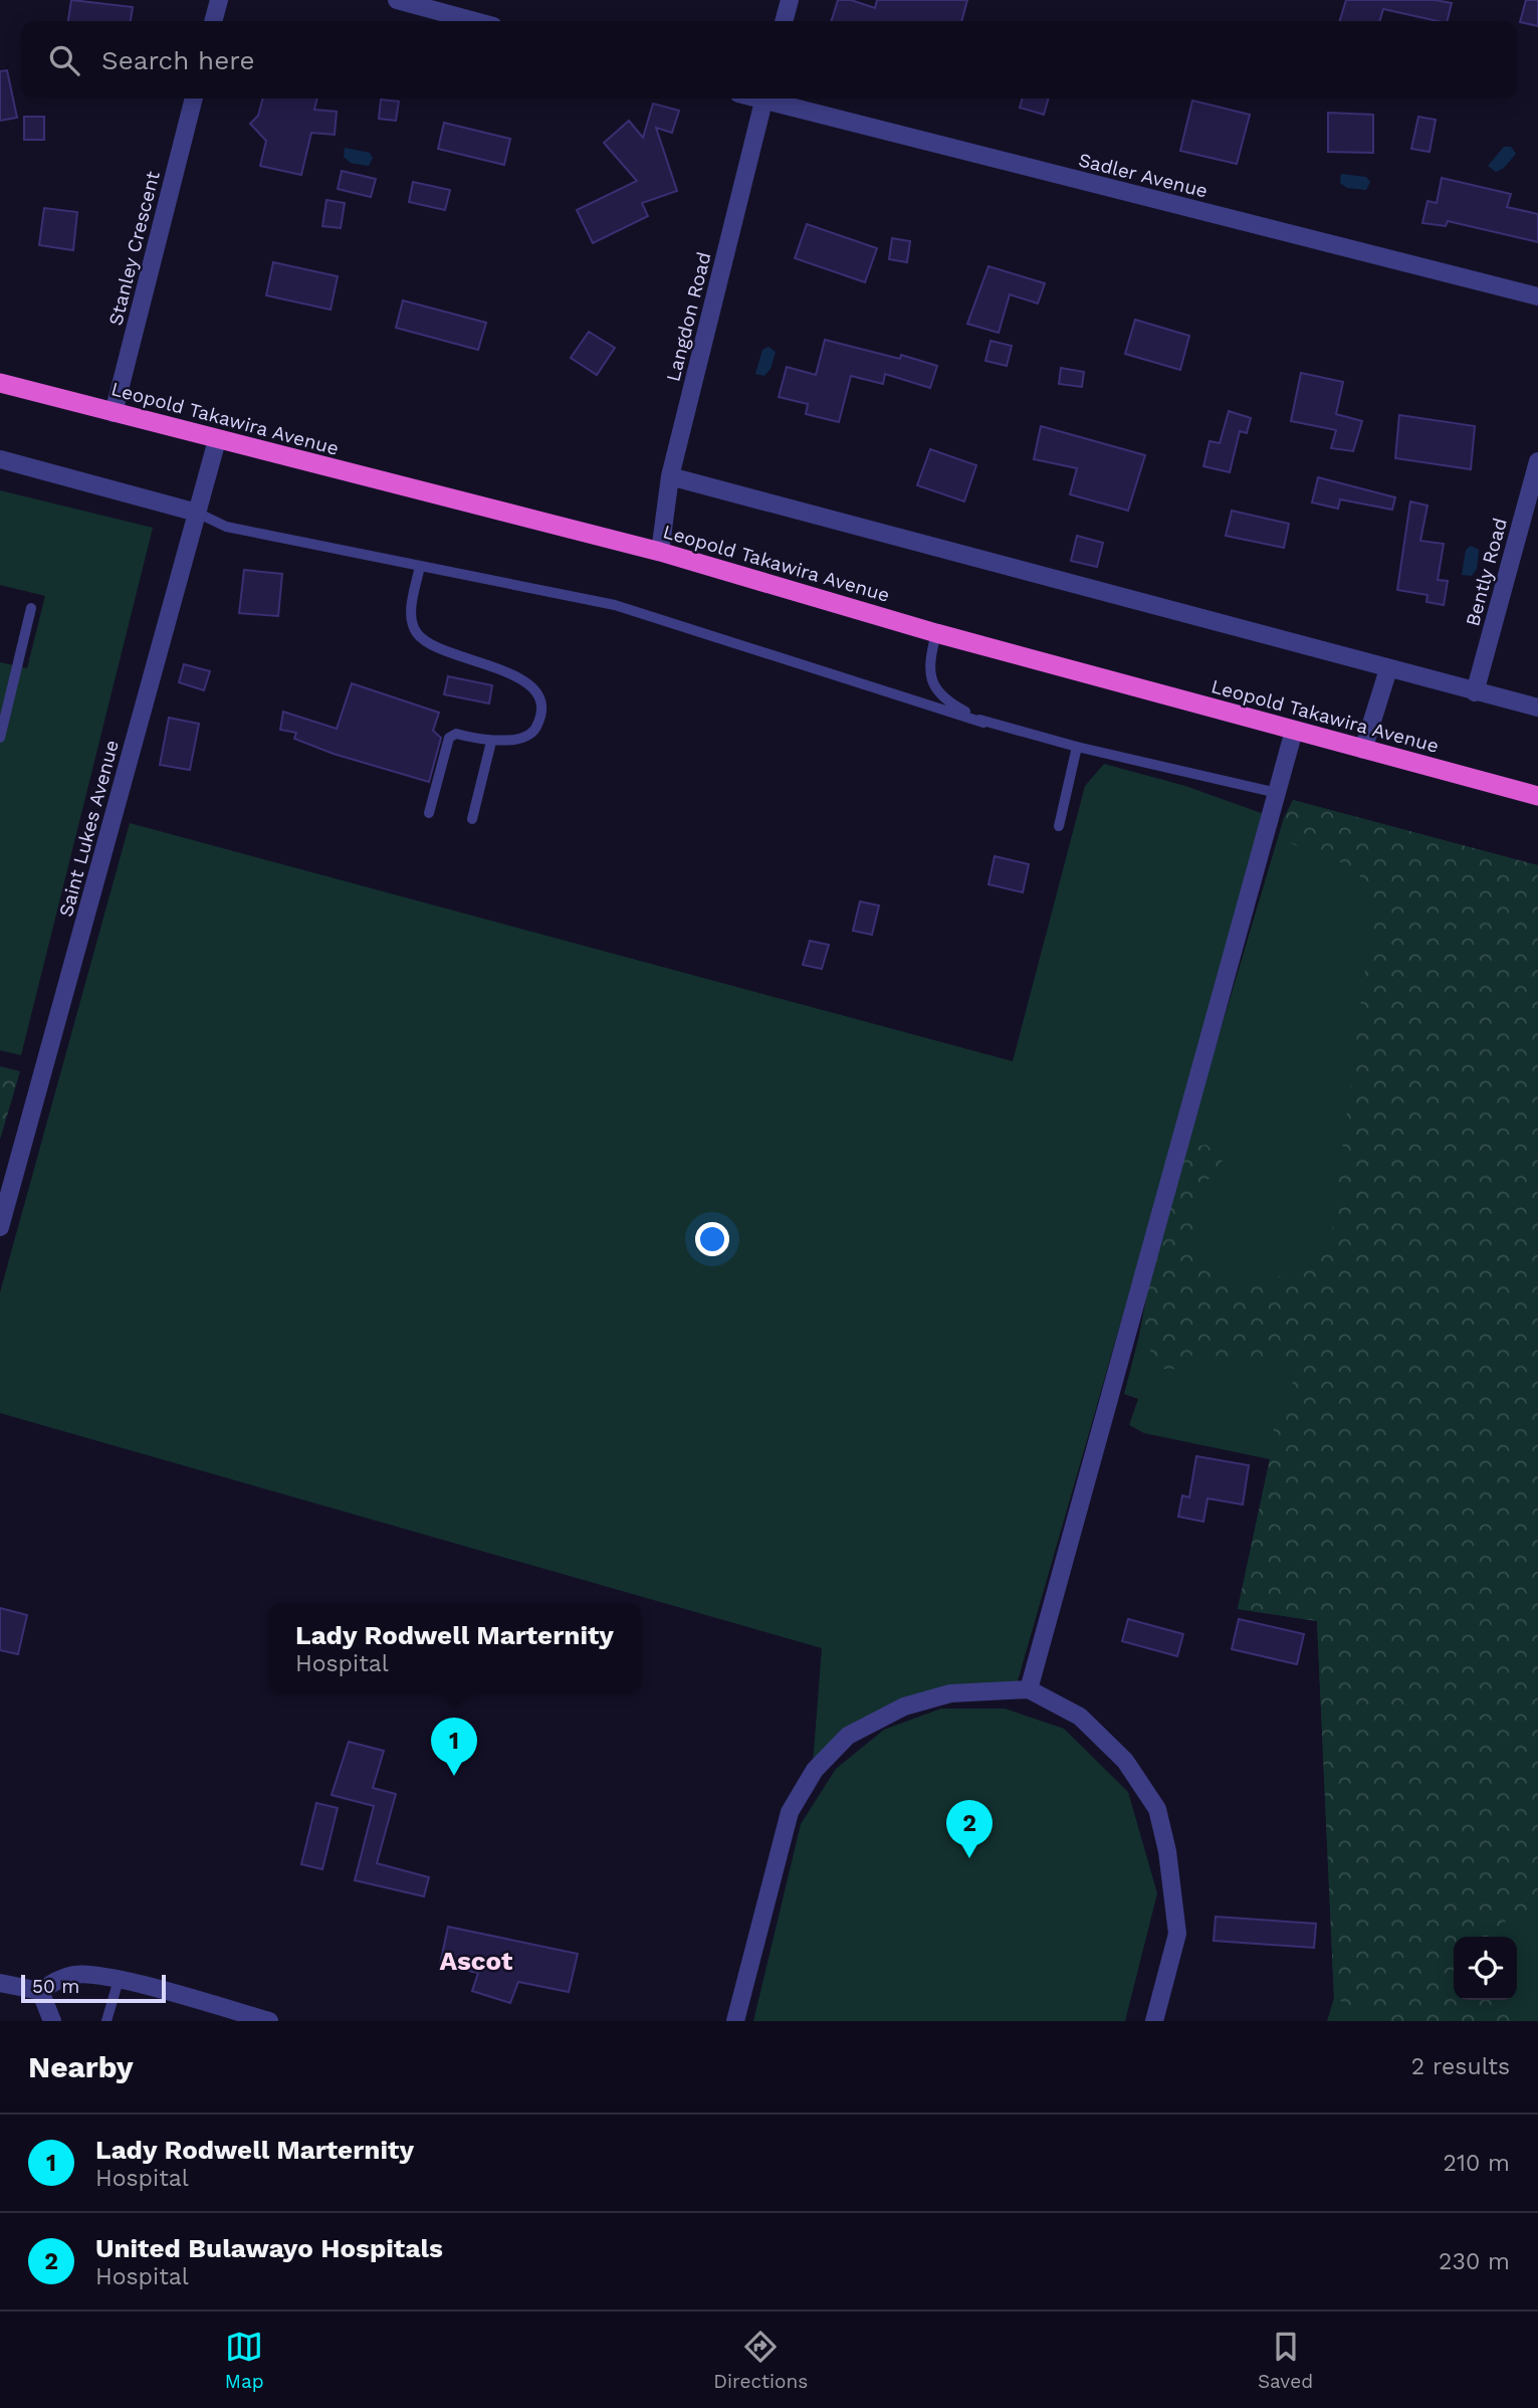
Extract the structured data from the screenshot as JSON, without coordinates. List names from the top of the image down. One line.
{"streets":{"highway":["Leopold Takawira Avenue"],"street":["Sadler Avenue","Stanley Crescent","Langdon Road","Bently Road","Saint Lukes Avenue"]},"crossings":[["Stanley Crescent","Leopold Takawira Avenue"],["Langdon Road","Leopold Takawira Avenue"],["Leopold Takawira Avenue","Saint Lukes Avenue"]],"districts":["Ascot"],"scale_bar":"50 m","page":{"search":"Search here","popup":["Lady Rodwell Marternity","Hospital"],"pins":["1","2"],"scale":"50 m","heading":["Nearby","2 results"],"list":[{"mark":"1","name":"Lady Rodwell Marternity","note":"Hospital","value":"210 m"},{"mark":"2","name":"United Bulawayo Hospitals","note":"Hospital","value":"230 m"}],"nav":["Map","Directions","Saved"]}}
